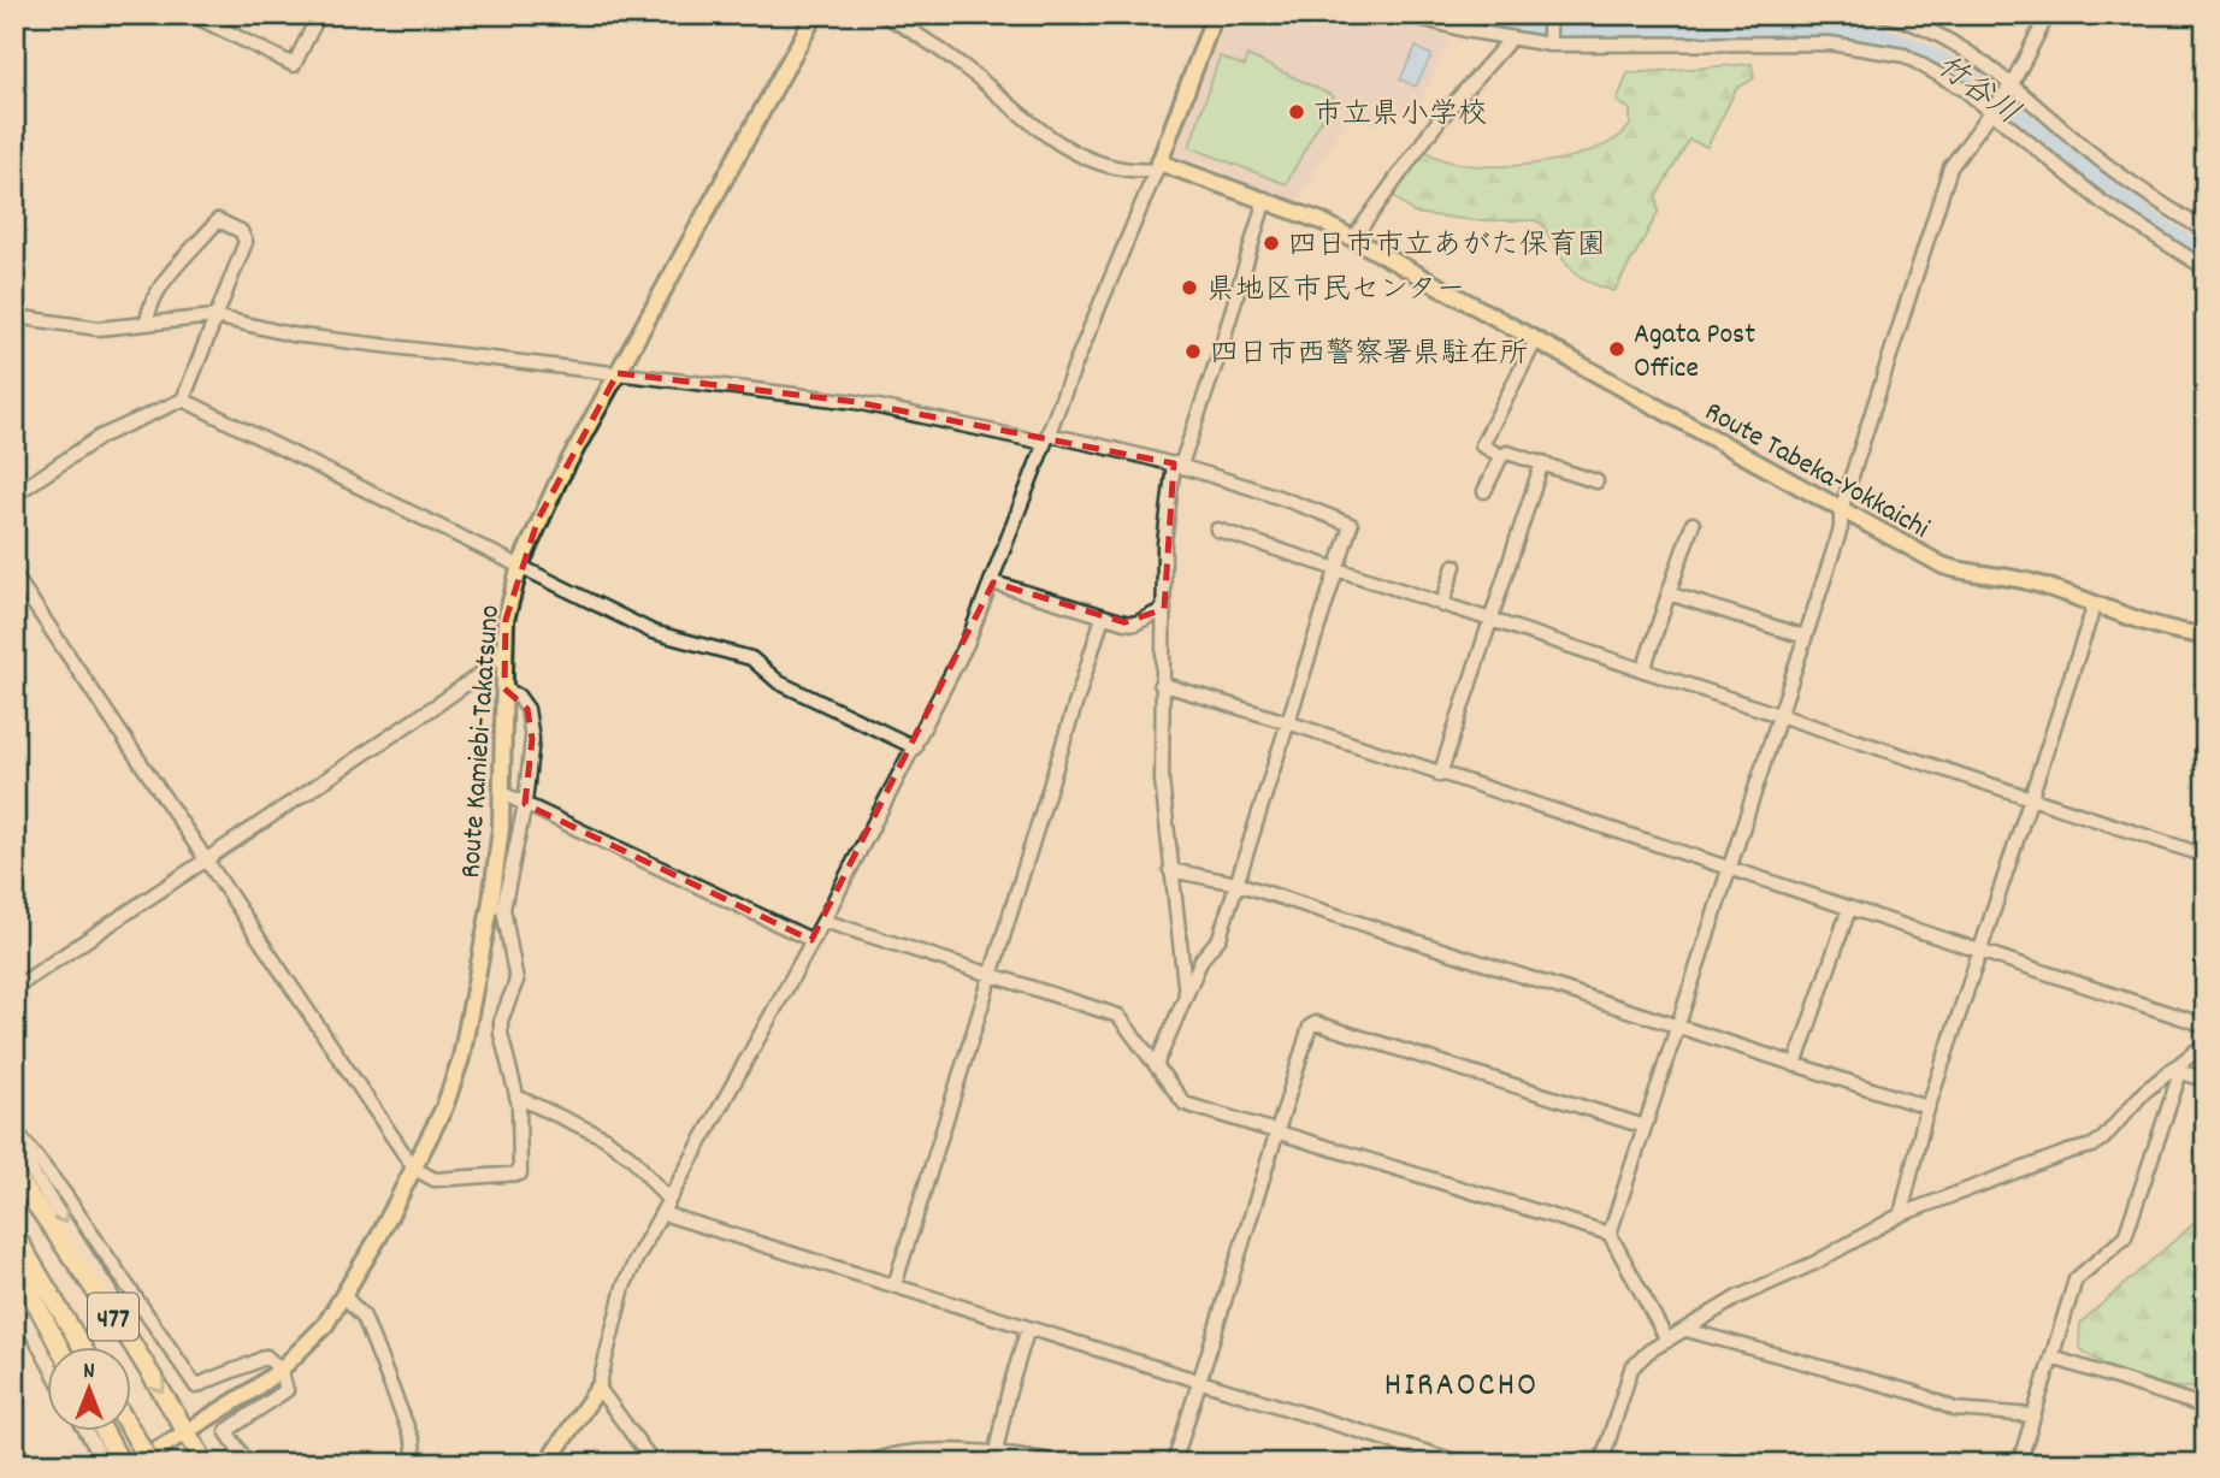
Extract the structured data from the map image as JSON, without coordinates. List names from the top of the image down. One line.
{"streets":{"highway":["477"],"main road":["Route Tabeka-Yokkaichi","Route Kamiebi-Takatsuno"]},"crossings":[["Route Kamiebi-Takatsuno","477"]],"districts":["HIRAOCHO"],"water":["竹谷川"],"places":["市立県小学校","四日市市立あがた保育園","県地区市民センター","Agata Post Office","四日市西警察署県駐在所"],"north":"top"}
